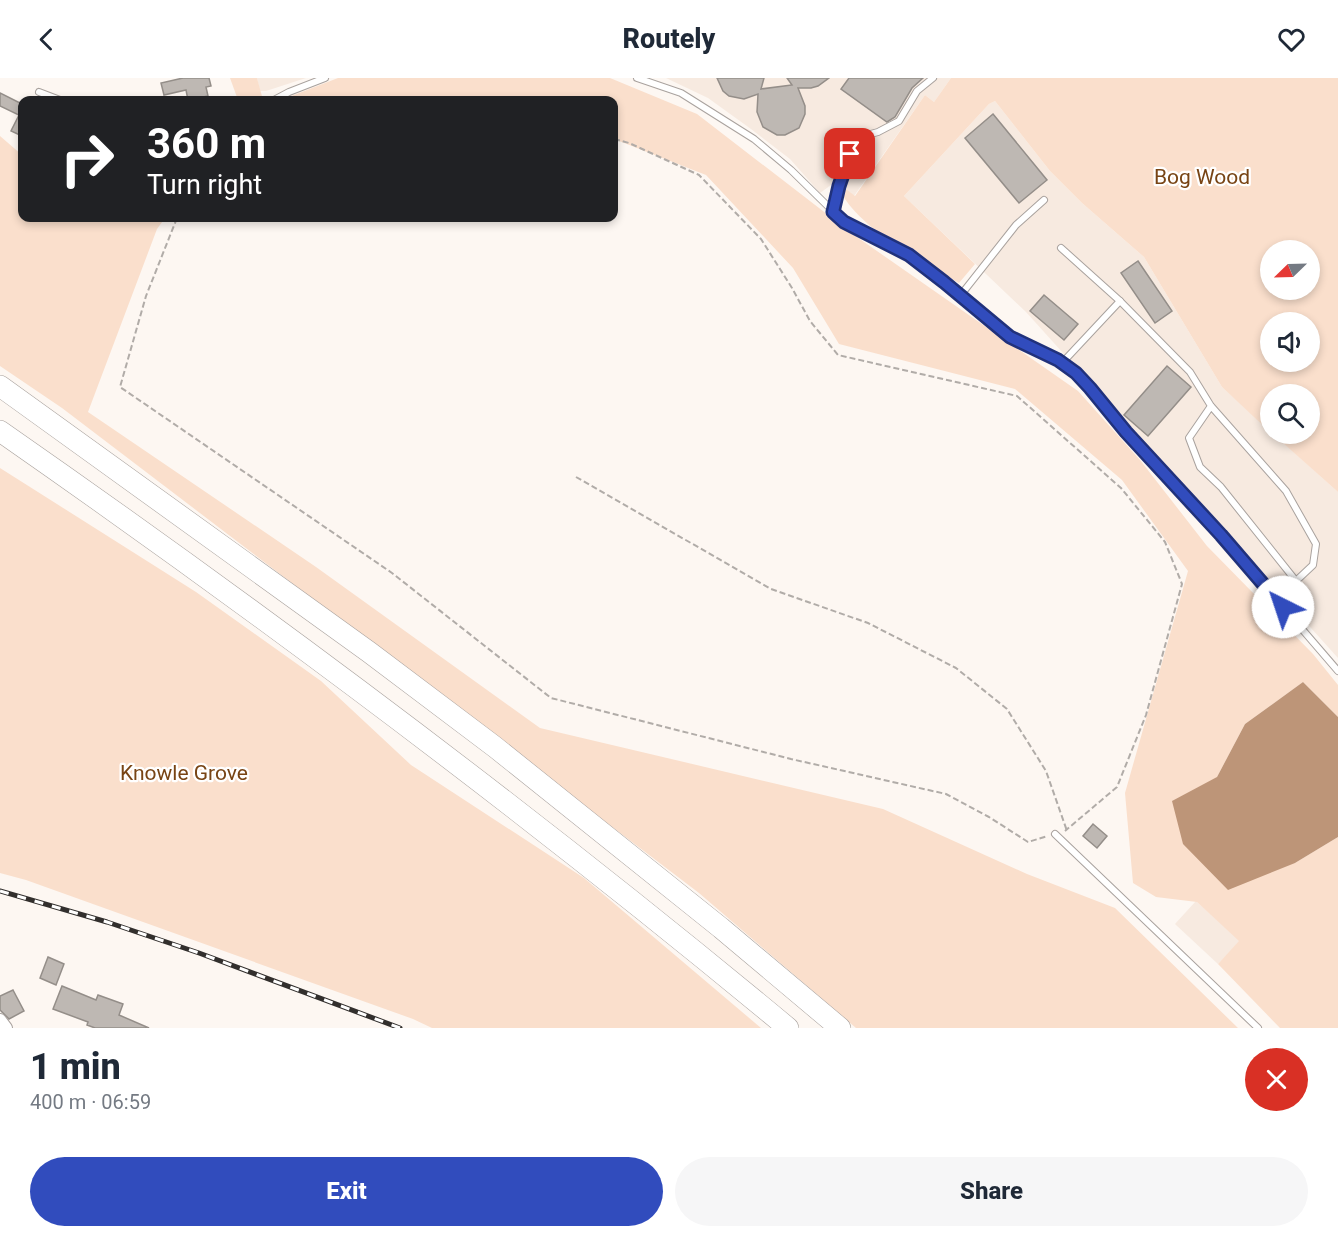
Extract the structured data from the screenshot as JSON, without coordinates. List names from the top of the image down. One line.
{"parks":["Bog Wood","Knowle Grove"],"north":"bottom left","page":{"header":"Routely","turn":["360 m","Turn right"],"heading":["1 min","400 m · 06:59"],"buttons":["Exit","Share"]}}
